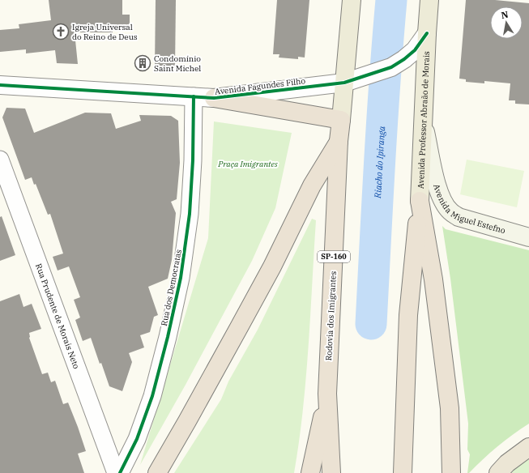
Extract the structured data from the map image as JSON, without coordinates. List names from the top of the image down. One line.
{"streets":{"highway":["SP-160","Rodovia dos Imigrantes"],"main road":["Avenida Professor Abraão de Morais","Avenida Miguel Estefno"],"street":["Avenida Fagundes Filho","Rua dos Democratas","Rua Prudente de Morais Neto"]},"crossings":[["Avenida Fagundes Filho","Avenida Professor Abraão de Morais"],["Avenida Fagundes Filho","SP-160"],["Avenida Fagundes Filho","Rua dos Democratas"],["Avenida Professor Abraão de Morais","Avenida Miguel Estefno"],["SP-160","Rodovia dos Imigrantes"]],"water":["Riacho do Ipiranga"],"parks":["Praça Imigrantes"],"places":{"church":["Igreja Universal do Reino de Deus"],"building":["Condomínio Saint Michel"]},"north":"top"}
